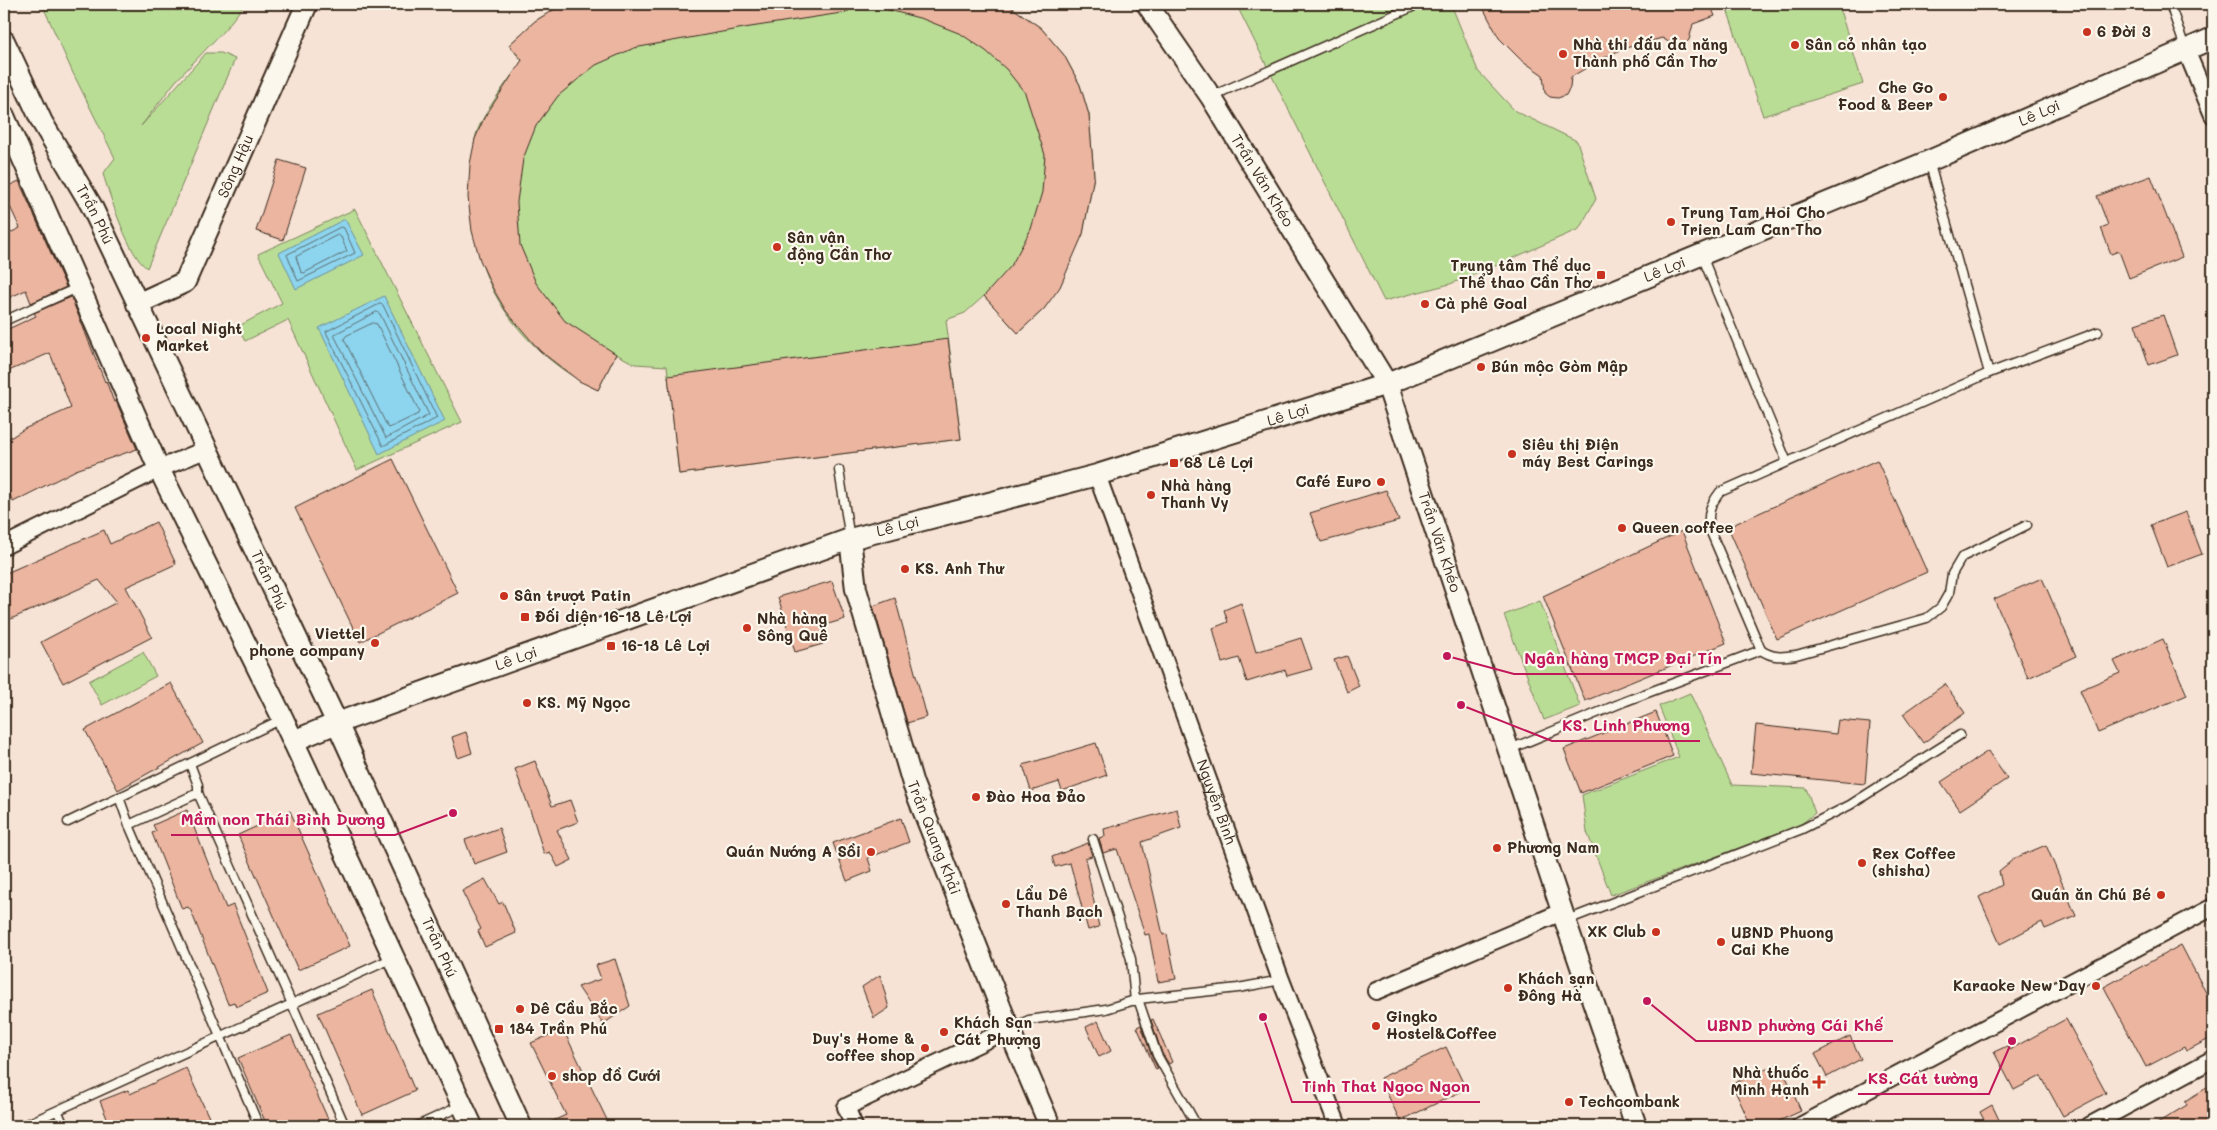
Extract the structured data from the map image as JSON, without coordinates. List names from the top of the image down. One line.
{"streets":{"street":["Lê Lợi","Sông Hậu","Trần Văn Khéo","Trần Phú","Nguyễn Bình","Trần Quang Khải"]},"crossings":[["Lê Lợi","Trần Văn Khéo"],["Lê Lợi","Trần Phú"],["Lê Lợi","Nguyễn Bình"],["Lê Lợi","Trần Quang Khải"],["Sông Hậu","Trần Phú"]],"places":{"other":["6 Đời 3","Sân cỏ nhân tạo","Nhà thi đấu đa năng Thành phố Cần Thơ","Che Go Food & Beer","Trung Tam Hoi Cho Trien Lam Can Tho","Sân vận động Cần Thơ","Cà phê Goal","Local Night Market","Bún mộc Gòm Mập","Siêu thị Điện máy Best Carings","Café Euro","Nhà hàng Thanh Vy","Queen coffee","KS. Anh Thư","Sân trượt Patin","Nhà hàng Sông Quê","Viettel phone company","Ngân hàng TMCP Đại Tín","KS. Mỹ Ngọc","KS. Linh Phương","Đào Hoa Đảo","Mầm non Thái Bình Dương","Phương Nam","Quán Nướng A Sồi","Rex Coffee (shisha)","Quán ăn Chú Bé","Lẩu Dê Thanh Bạch","XK Club","UBND Phuong Cai Khe","Karaoke New Day","Khách sạn Đông Hà","UBND phường Cái Khế","Dê Cầu Bắc","Tinh That Ngoc Ngon","Gingko Hostel&Coffee","Khách Sạn Cát Phượng","KS. Cát tường","Duy's Home & coffee shop","shop đồ Cưới","Techcombank"],"transit":["Trung tâm Thể dục Thể thao Cần Thơ","68 Lê Lợi","Đối diện 16-18 Lê Lợi","16-18 Lê Lợi","184 Trần Phú"],"health":["Nhà thuốc Minh Hạnh"]}}
